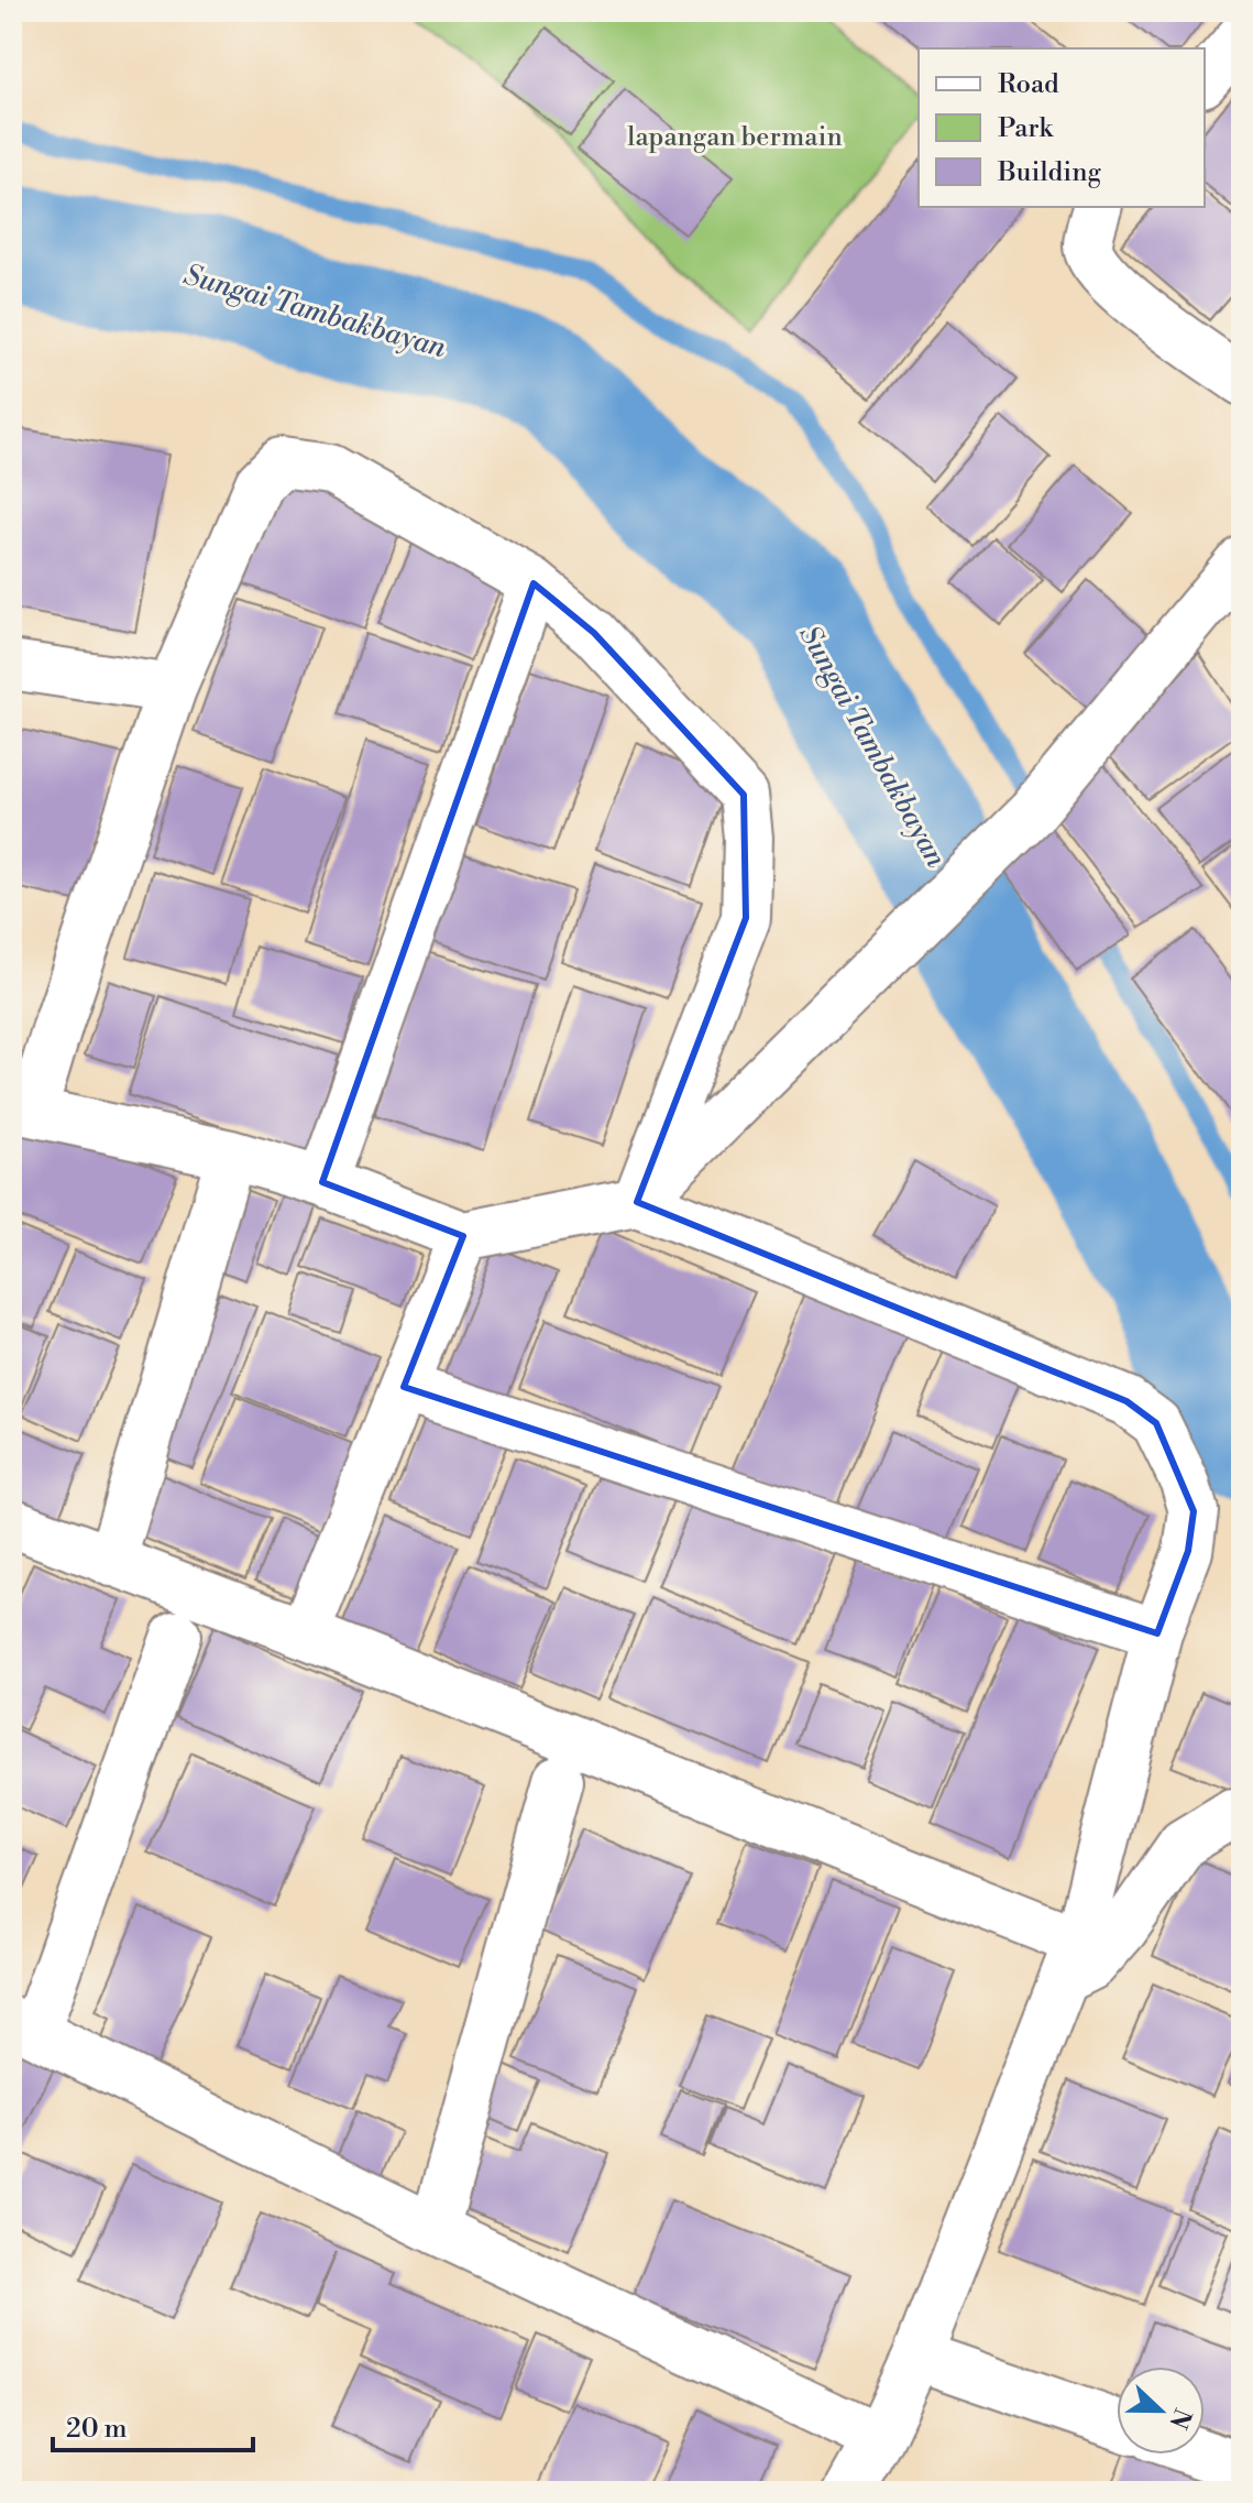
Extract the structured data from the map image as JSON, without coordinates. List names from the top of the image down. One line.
{"water":["Sungai Tambakbayan"],"parks":["lapangan bermain"],"legend":["Road","Park","Building"],"scale_bar":"20 m","north":"right"}
